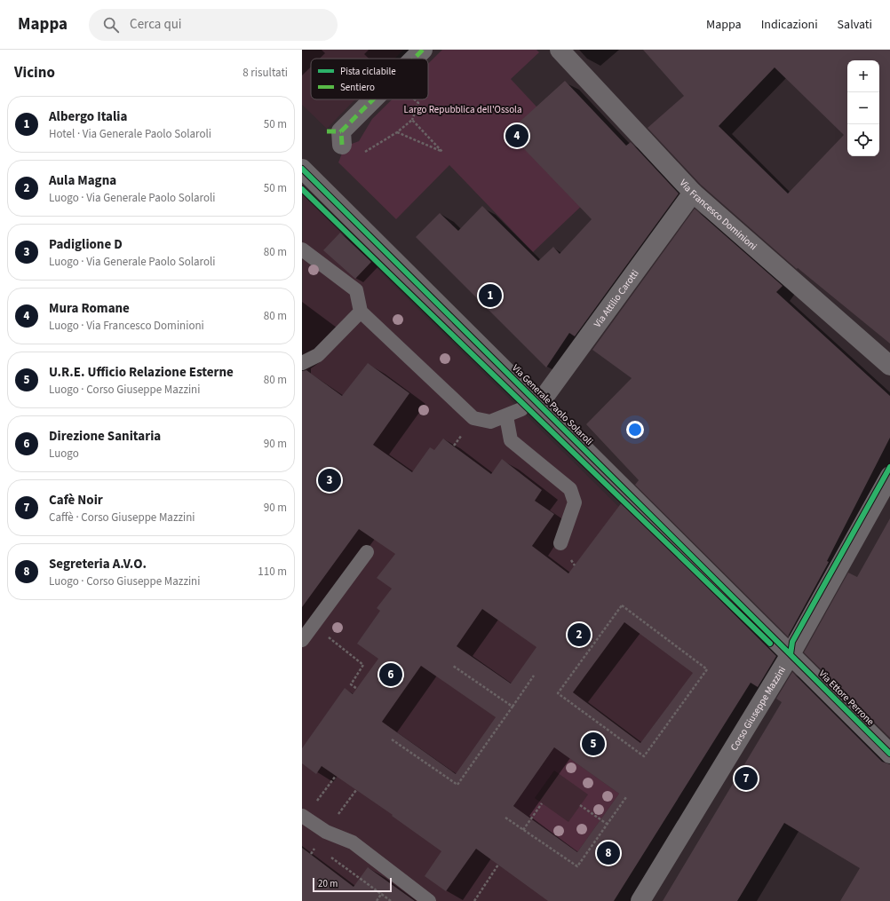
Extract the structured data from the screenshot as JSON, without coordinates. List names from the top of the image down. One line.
{"streets":{"street":["Via Francesco Dominioni","Via Attilio Carotti","Via Generale Paolo Solaroli","Via Ettore Perrone","Corso Giuseppe Mazzini"]},"crossings":[["Via Francesco Dominioni","Via Attilio Carotti"],["Via Attilio Carotti","Via Generale Paolo Solaroli"],["Via Generale Paolo Solaroli","Via Ettore Perrone"],["Via Generale Paolo Solaroli","Corso Giuseppe Mazzini"],["Via Ettore Perrone","Corso Giuseppe Mazzini"]],"parks":["Largo Repubblica dell'Ossola"],"legend":["Pista ciclabile","Sentiero"],"scale_bar":"20 m","page":{"header":"Mappa","search":"Cerca qui","nav":["Mappa","Indicazioni","Salvati"],"heading":["Vicino","8 risultati"],"map_buttons":["+","−"],"list":[{"mark":"1","name":"Albergo Italia","note":"Hotel · Via Generale Paolo Solaroli","value":"50 m"},{"mark":"2","name":"Aula Magna","note":"Luogo · Via Generale Paolo Solaroli","value":"50 m"},{"mark":"3","name":"Padiglione D","note":"Luogo · Via Generale Paolo Solaroli","value":"80 m"},{"mark":"4","name":"Mura Romane","note":"Luogo · Via Francesco Dominioni","value":"80 m"},{"mark":"5","name":"U.R.E. Ufficio Relazione Esterne","note":"Luogo · Corso Giuseppe Mazzini","value":"80 m"},{"mark":"6","name":"Direzione Sanitaria","note":"Luogo","value":"90 m"},{"mark":"7","name":"Cafè Noir","note":"Caffè · Corso Giuseppe Mazzini","value":"90 m"},{"mark":"8","name":"Segreteria A.V.O.","note":"Luogo · Corso Giuseppe Mazzini","value":"110 m"}],"pins":["4","1","3","2","6","5","7","8"],"scale":"20 m"}}
